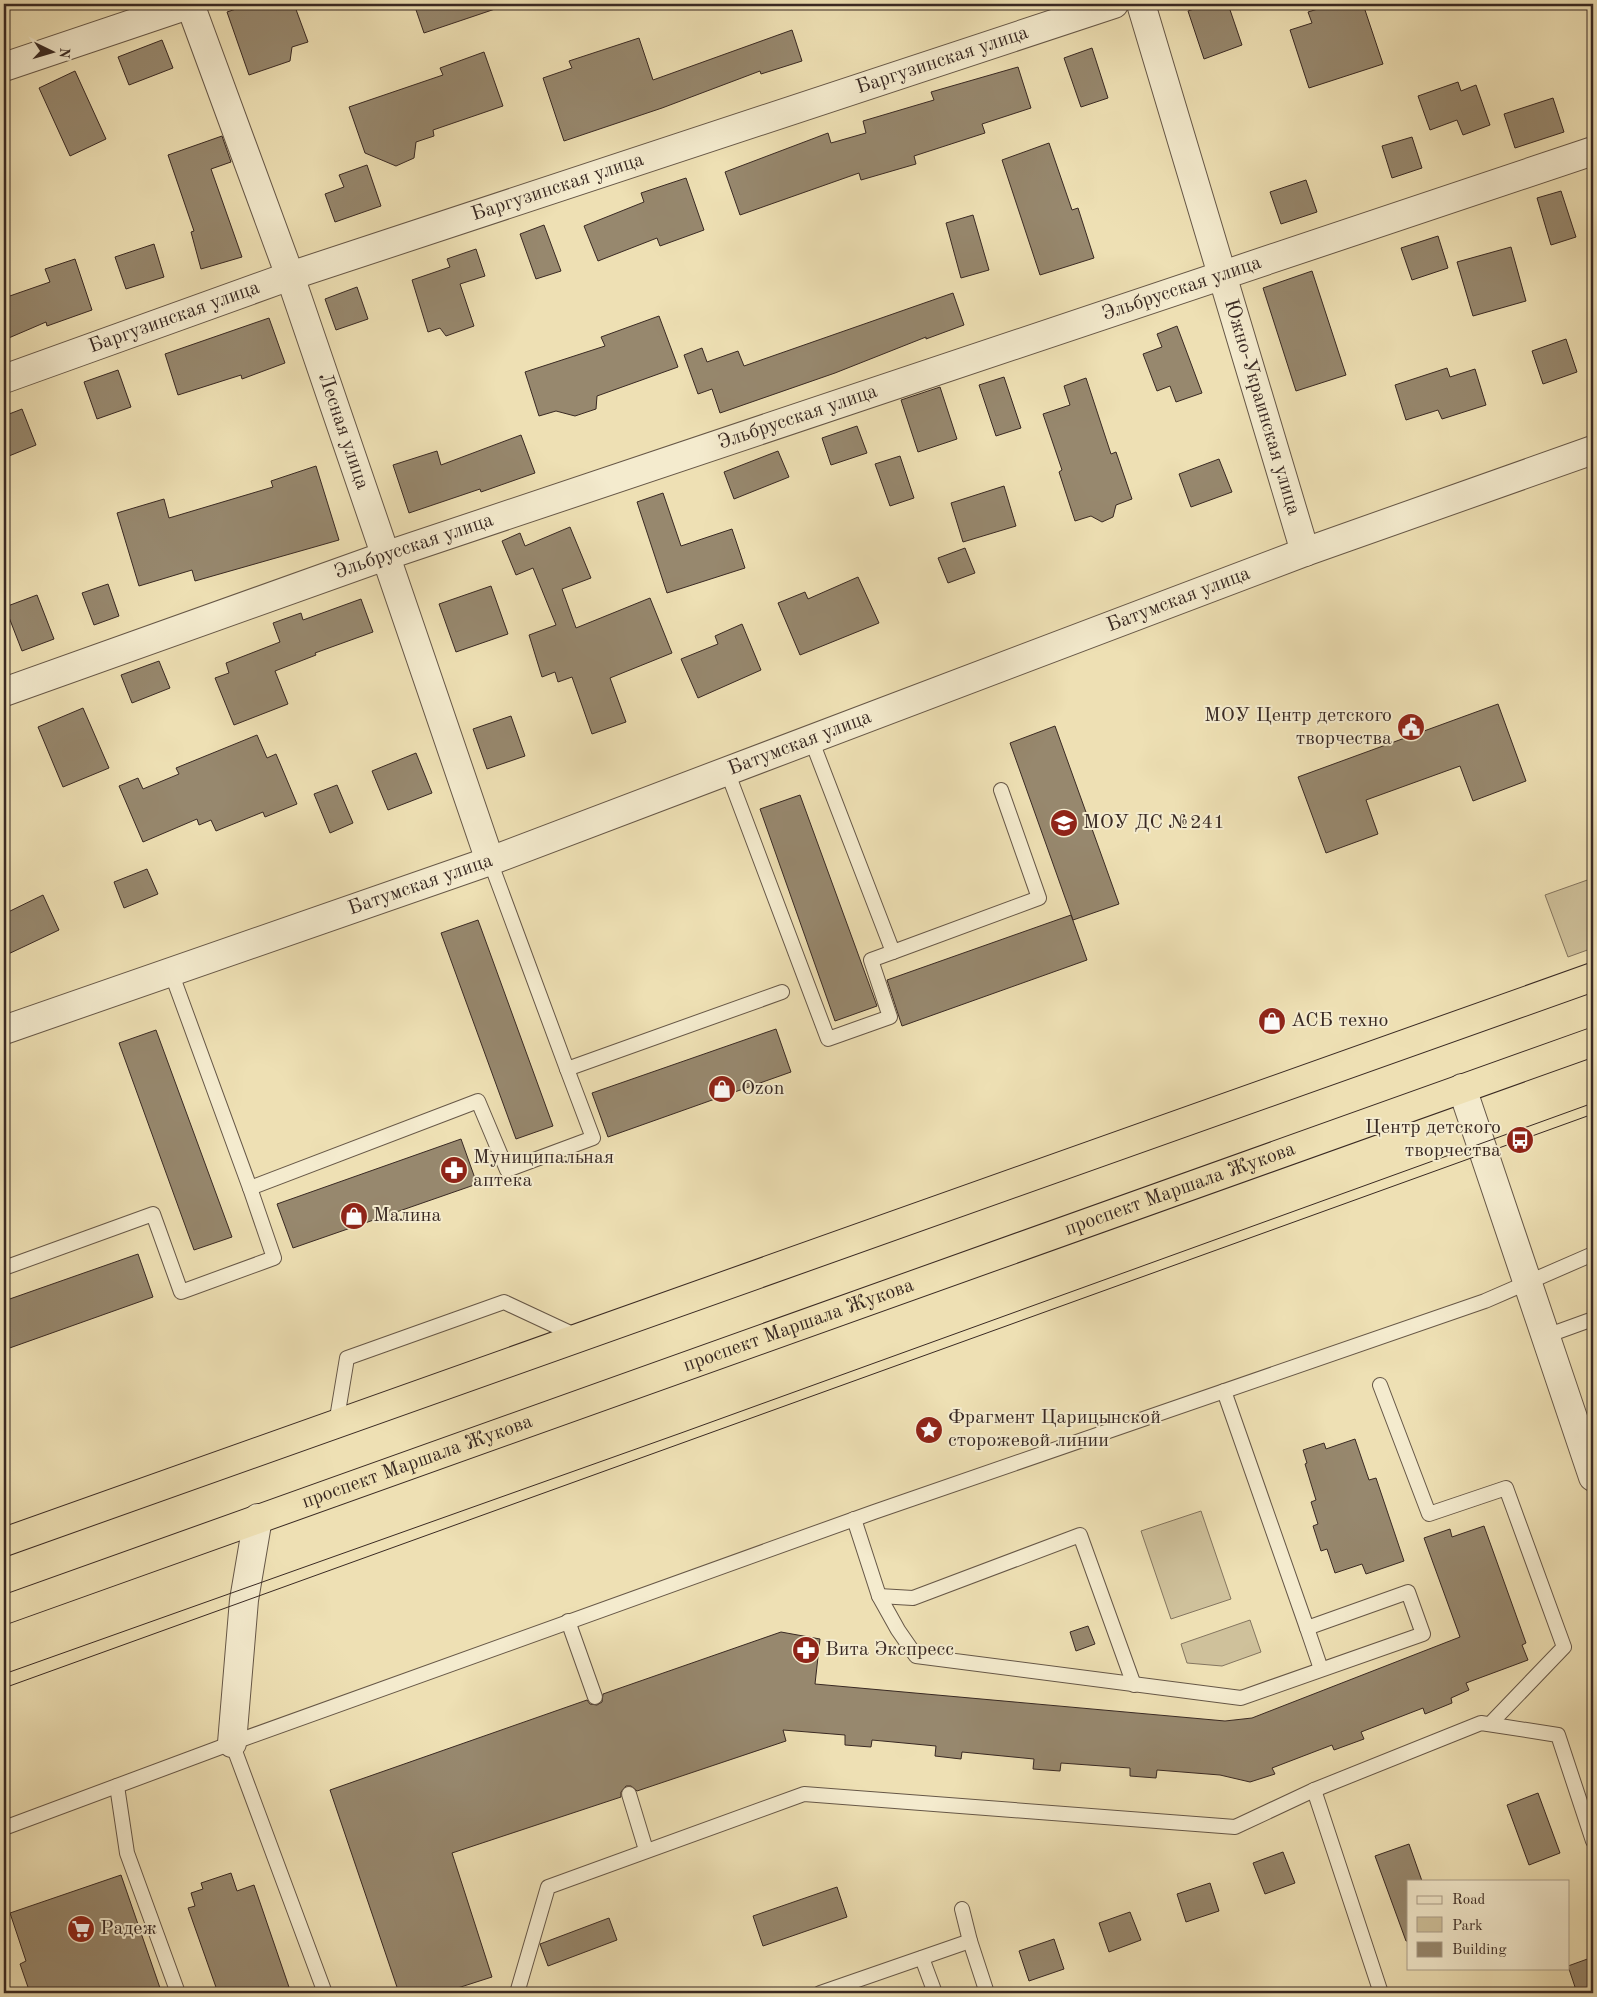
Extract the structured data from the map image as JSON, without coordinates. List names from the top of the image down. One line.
{"streets":{"highway":["проспект Маршала Жукова"],"street":["Баргузинская улица","Эльбрусская улица","Южно-Украинская улица","Лесная улица","Батумская улица"]},"crossings":[["Баргузинская улица","Лесная улица"],["Эльбрусская улица","Южно-Украинская улица"],["Эльбрусская улица","Лесная улица"],["Южно-Украинская улица","Батумская улица"],["Лесная улица","Батумская улица"]],"places":{"public building":["МОУ Центр детского творчества"],"school or university":["МОУ ДС №241"],"shop":["АСБ техно","Ozon","Малина"],"bus stop":["Центр детского творчества"],"pharmacy":["Муниципальная аптека","Вита Экспресс"],"place":["Фрагмент Царицынской сторожевой линии"],"supermarket":["Радеж"]},"legend":["Road","Park","Building"],"north":"right"}
